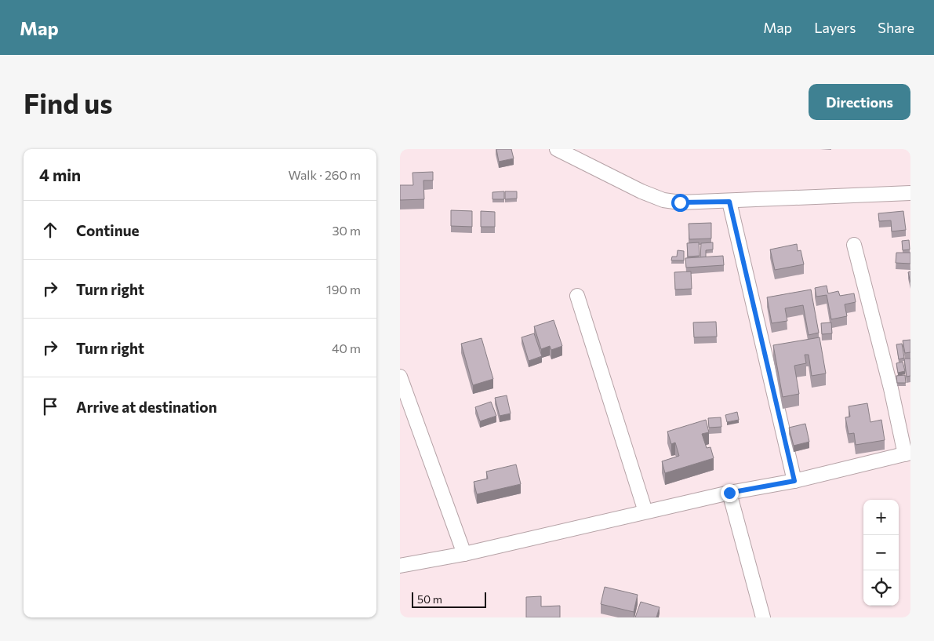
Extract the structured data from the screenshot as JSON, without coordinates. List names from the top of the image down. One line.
{"scale_bar":"50 m","page":{"header":"Map","nav":["Map","Layers","Share"],"buttons":"Directions","title":"Find us","heading":["4 min","Walk · 260 m"],"list":[["Continue","30 m"],["Turn right","190 m"],["Turn right","40 m"],"Arrive at destination"],"map_buttons":["+","−"],"scale":"50 m"}}
